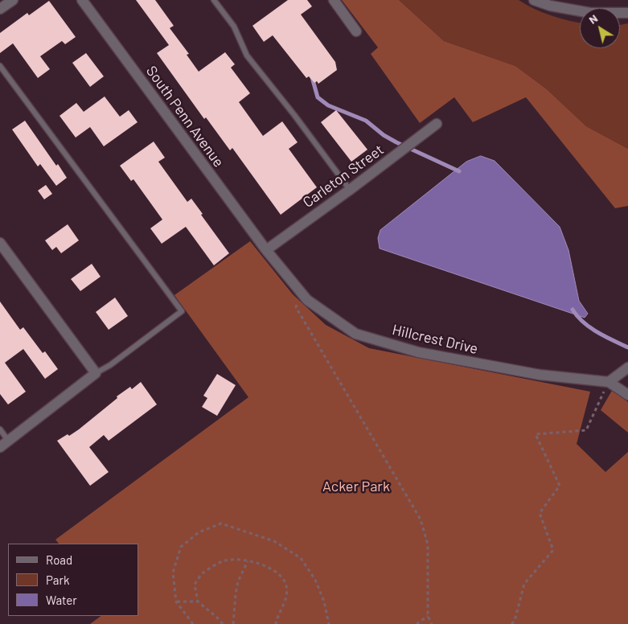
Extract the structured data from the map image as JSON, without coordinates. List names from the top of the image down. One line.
{"streets":{"street":["South Penn Avenue","Carleton Street","Hillcrest Drive"]},"crossings":[["South Penn Avenue","Carleton Street"],["South Penn Avenue","Hillcrest Drive"],["Carleton Street","Hillcrest Drive"]],"parks":["Acker Park"],"legend":["Road","Park","Water"],"north":"top left"}
